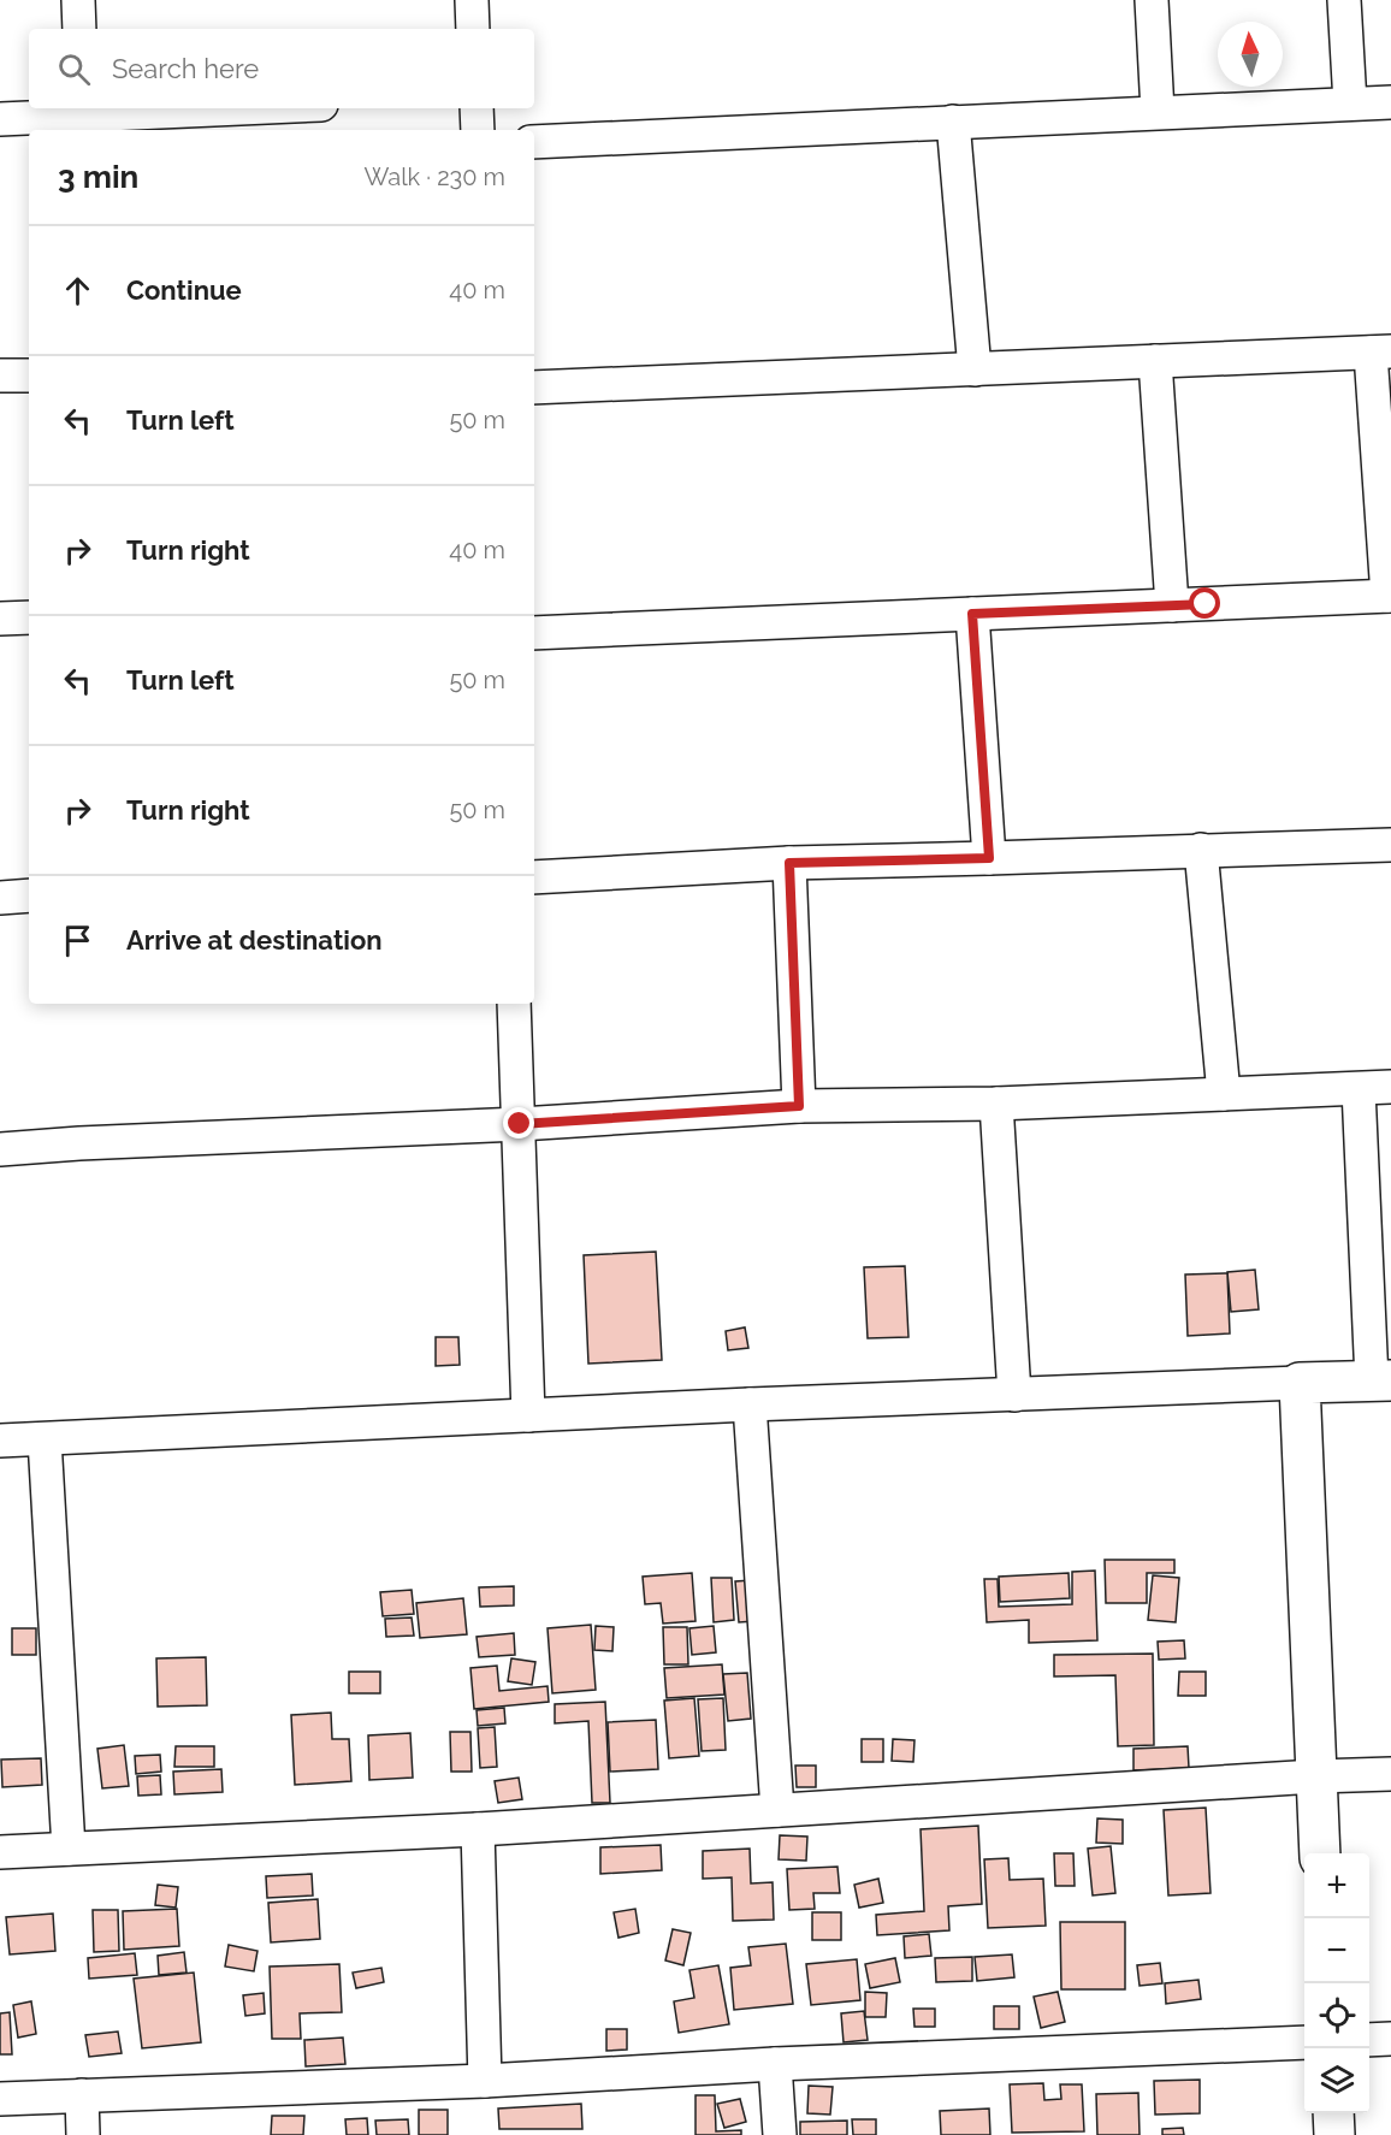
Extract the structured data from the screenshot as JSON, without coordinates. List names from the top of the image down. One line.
{"north":"top","page":{"search":"Search here","heading":["3 min","Walk · 230 m"],"list":[["Continue","40 m"],["Turn left","50 m"],["Turn right","40 m"],["Turn left","50 m"],["Turn right","50 m"],"Arrive at destination"],"map_buttons":["+","−"]}}
